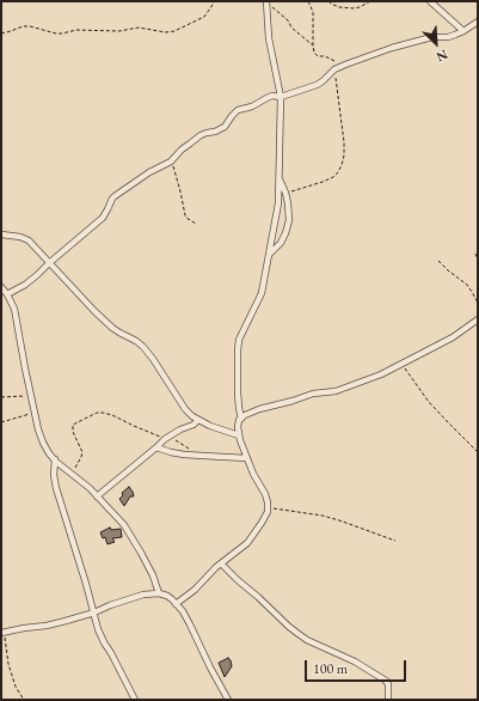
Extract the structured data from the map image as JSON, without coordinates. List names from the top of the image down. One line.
{"scale_bar":"100 m","north":"bottom right"}
